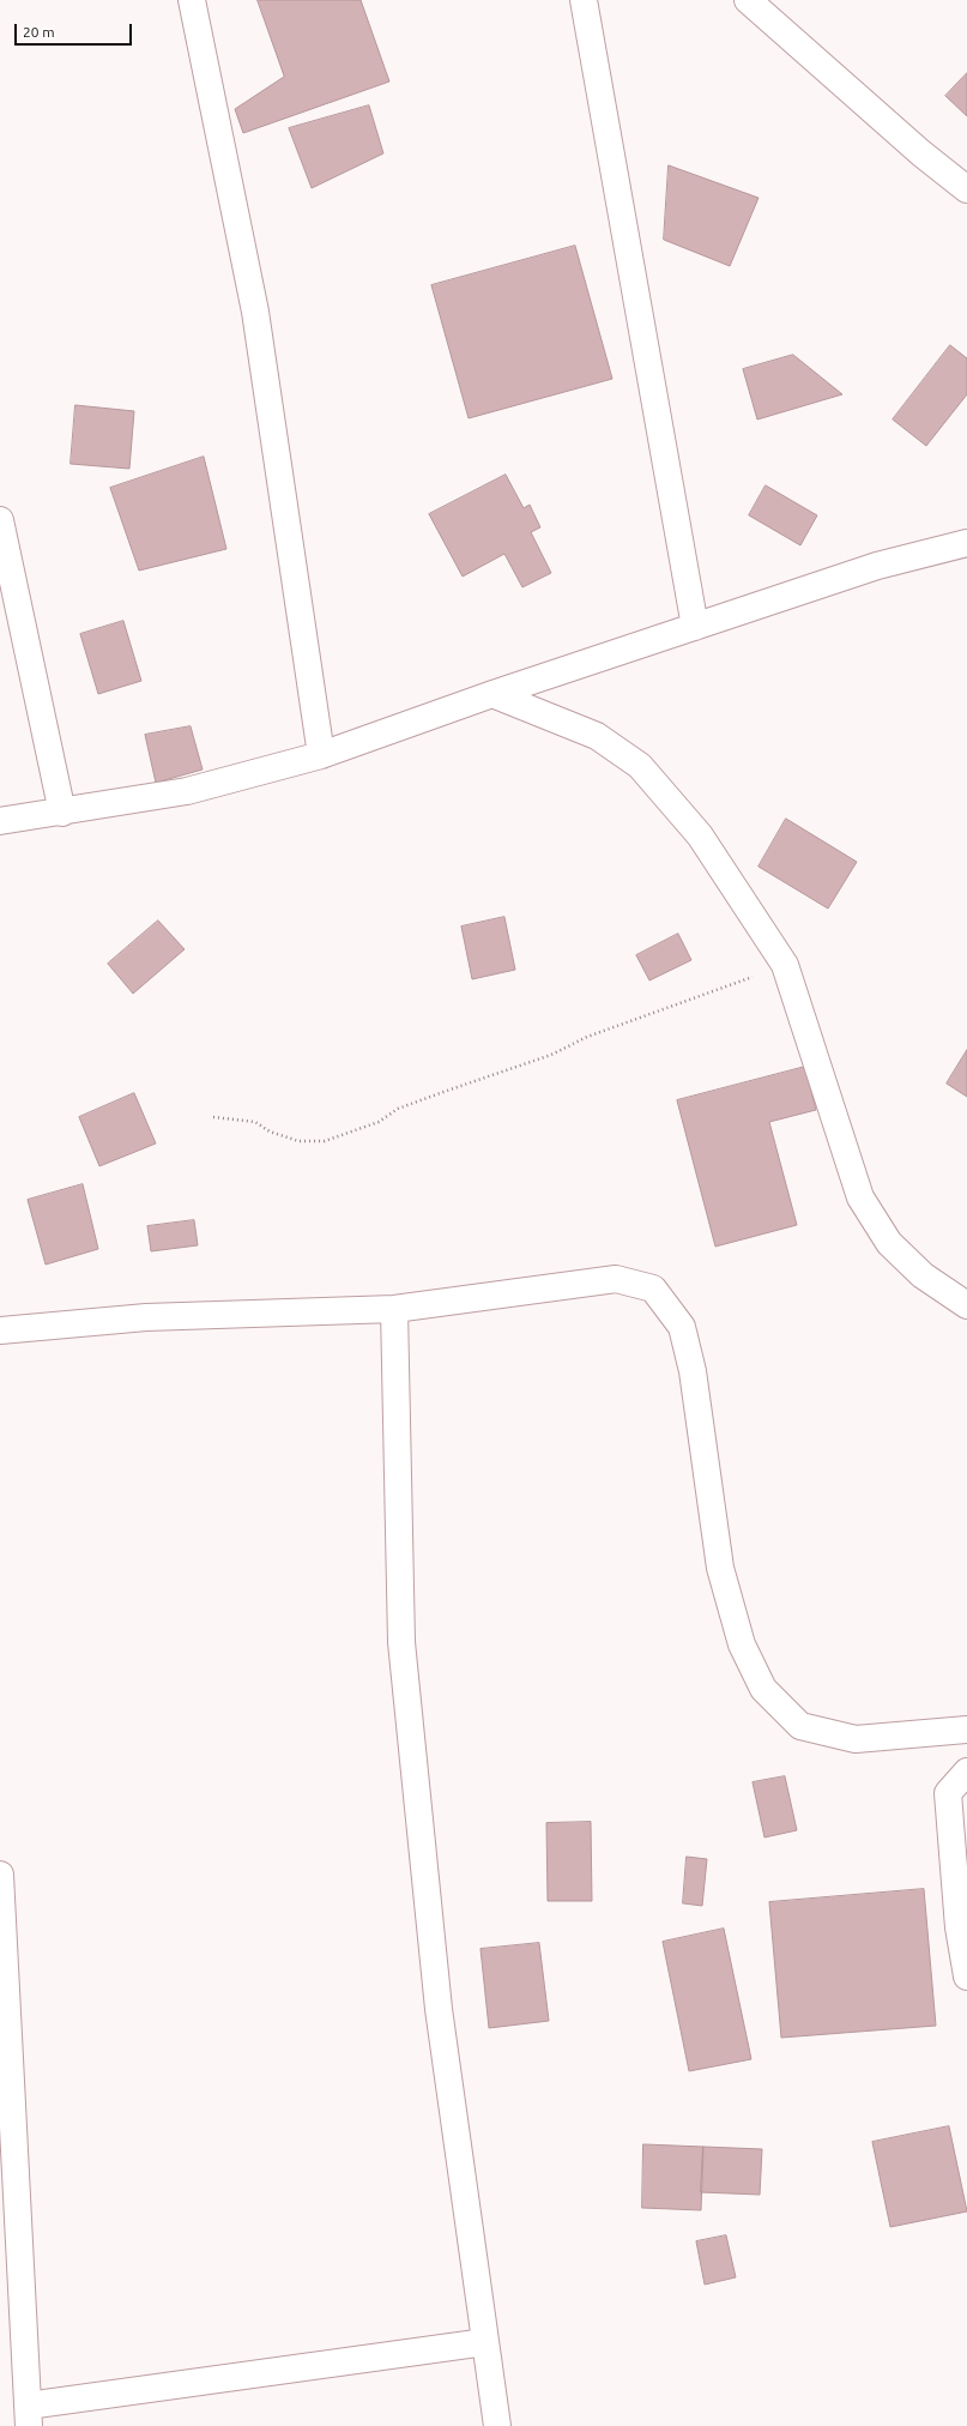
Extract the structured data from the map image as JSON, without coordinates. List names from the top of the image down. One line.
{"scale_bar":"20 m"}
